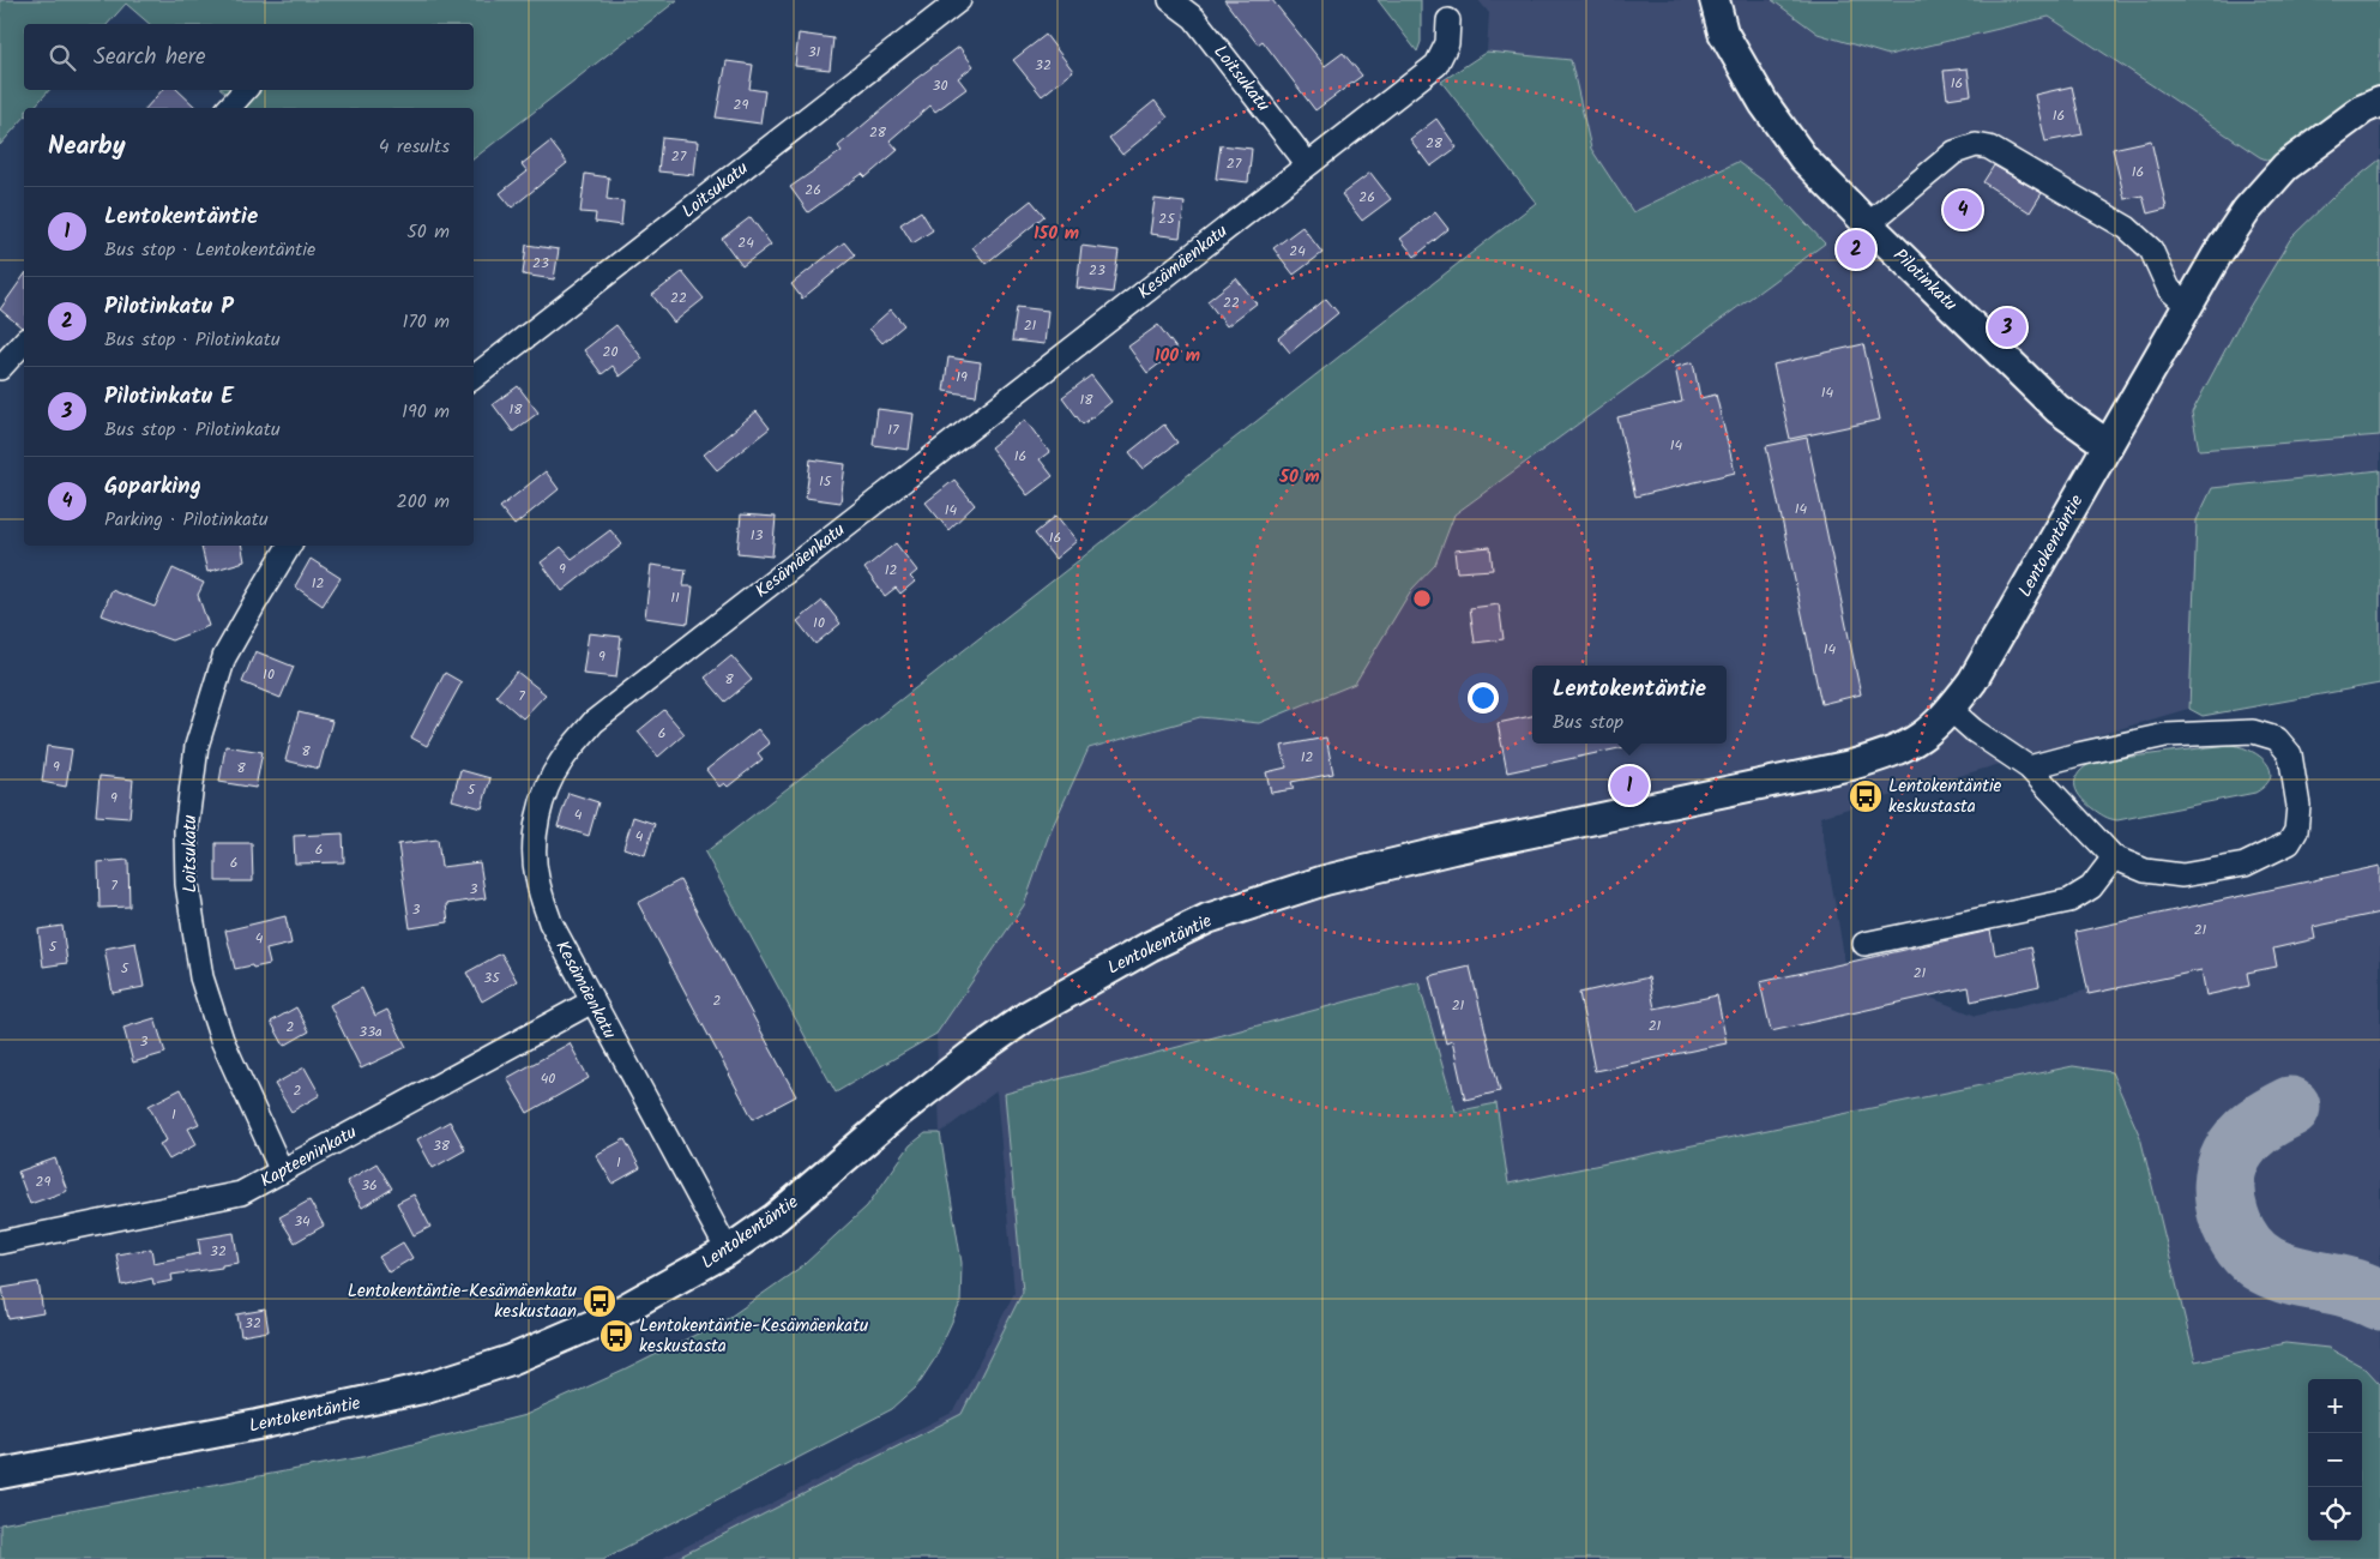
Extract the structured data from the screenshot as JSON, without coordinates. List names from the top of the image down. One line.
{"streets":{"street":["Loitsukatu","Kesämäenkatu","Pilotinkatu","Lentokentäntie","Kapteeninkatu"]},"crossings":[["Loitsukatu","Kesämäenkatu"],["Loitsukatu","Kapteeninkatu"],["Kesämäenkatu","Lentokentäntie"],["Kesämäenkatu","Kapteeninkatu"],["Pilotinkatu","Lentokentäntie"]],"places":{"bus stop":["Lentokentäntie keskustasta","Lentokentäntie-Kesämäenkatu keskustaan","Lentokentäntie-Kesämäenkatu keskustasta"]},"house_numbers":["31","32","16","30","29","16","28","28","27","27","16","26","26","25","24","24","23","23","22","22","21","20","19","14","18","18","17","14","16","15","14","14","13","16","9","12","12","11","10","14","9","10","8","7","6","8","12","9","8","5","9","4","4","6","6","7","3","3","21","4","5","5","21","35","2","21","21","2","33a","3","40","2","1","38","1","29","36","34","32","32"],"page":{"search":"Search here","heading":["Nearby","4 results"],"list":[{"mark":"1","name":"Lentokentäntie","note":"Bus stop · Lentokentäntie","value":"50 m"},{"mark":"2","name":"Pilotinkatu P","note":"Bus stop · Pilotinkatu","value":"170 m"},{"mark":"3","name":"Pilotinkatu E","note":"Bus stop · Pilotinkatu","value":"190 m"},{"mark":"4","name":"Goparking","note":"Parking · Pilotinkatu","value":"200 m"}],"pins":["4","2","3","1"],"popup":["Lentokentäntie","Bus stop"],"map_buttons":["+","−"]},"rings":["150 m","100 m","50 m"]}
